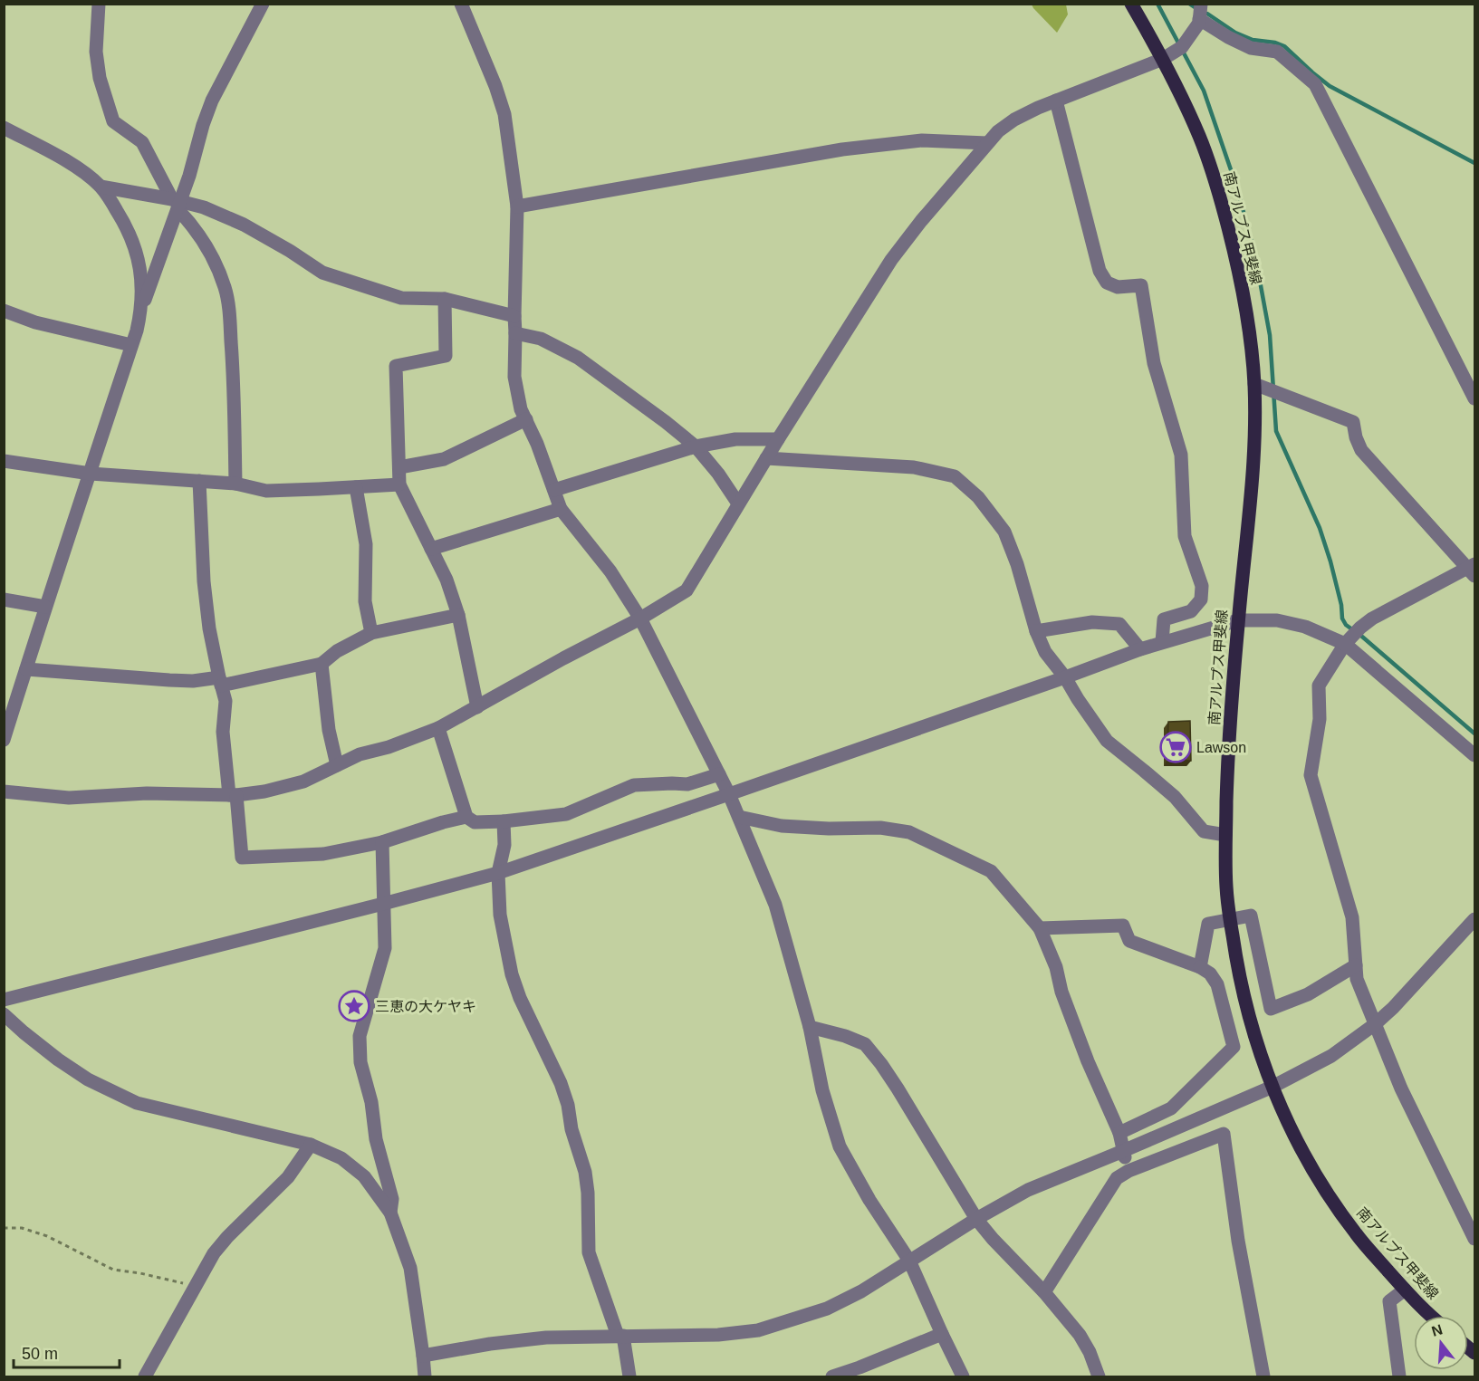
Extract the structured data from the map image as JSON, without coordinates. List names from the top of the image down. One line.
{"streets":{"main road":["南アルプス甲斐線"]},"places":{"supermarket":["Lawson"],"place":["三恵の大ケヤキ"]},"scale_bar":"50 m","north":"top"}
